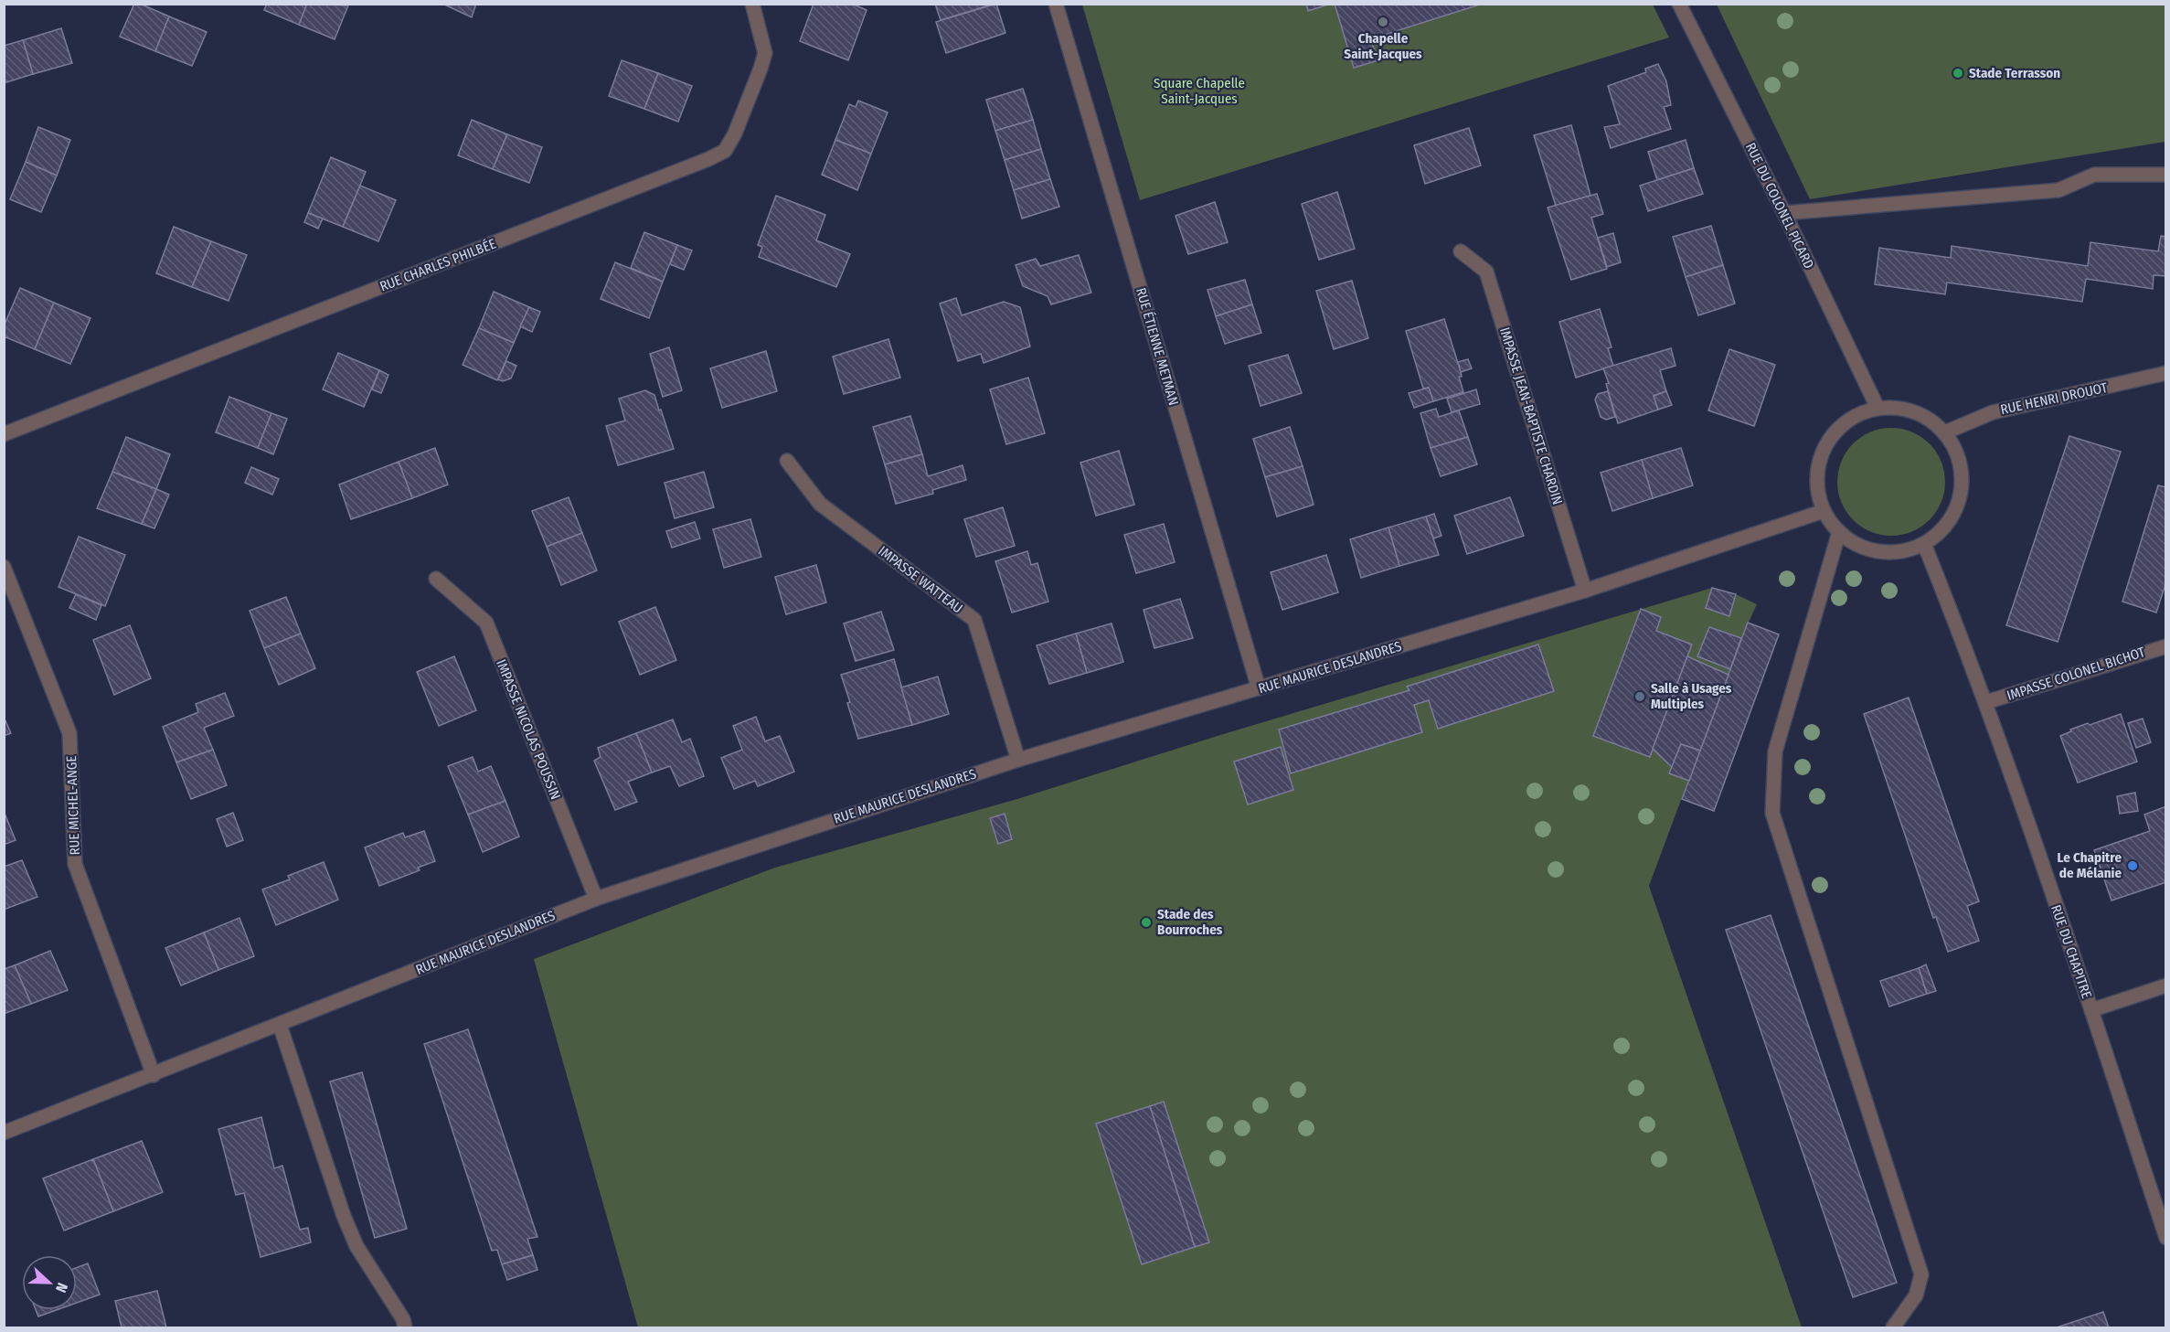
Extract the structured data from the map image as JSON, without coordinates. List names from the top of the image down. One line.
{"streets":{"street":["RUE DU COLONEL PICARD","RUE CHARLES PHILBÉE","RUE ÉTIENNE METMAN","RUE HENRI DROUOT","IMPASSE JEAN-BAPTISTE CHARDIN","IMPASSE WATTEAU","RUE MAURICE DESLANDRES","IMPASSE COLONEL BICHOT","IMPASSE NICOLAS POUSSIN","RUE MICHEL-ANGE","RUE DU CHAPITRE"]},"crossings":[["RUE DU COLONEL PICARD","RUE HENRI DROUOT"],["RUE DU COLONEL PICARD","RUE MAURICE DESLANDRES"],["RUE DU COLONEL PICARD","RUE DU CHAPITRE"],["RUE ÉTIENNE METMAN","RUE MAURICE DESLANDRES"],["RUE HENRI DROUOT","RUE MAURICE DESLANDRES"],["RUE HENRI DROUOT","RUE DU CHAPITRE"],["IMPASSE JEAN-BAPTISTE CHARDIN","RUE MAURICE DESLANDRES"],["IMPASSE WATTEAU","RUE MAURICE DESLANDRES"],["RUE MAURICE DESLANDRES","IMPASSE NICOLAS POUSSIN"],["RUE MAURICE DESLANDRES","RUE MICHEL-ANGE"],["RUE MAURICE DESLANDRES","RUE DU CHAPITRE"],["IMPASSE COLONEL BICHOT","RUE DU CHAPITRE"]],"parks":["Square Chapelle Saint-Jacques"],"places":["Chapelle Saint-Jacques","Stade Terrasson","Salle à Usages Multiples","Le Chapitre de Mélanie","Stade des Bourroches"],"north":"right"}
